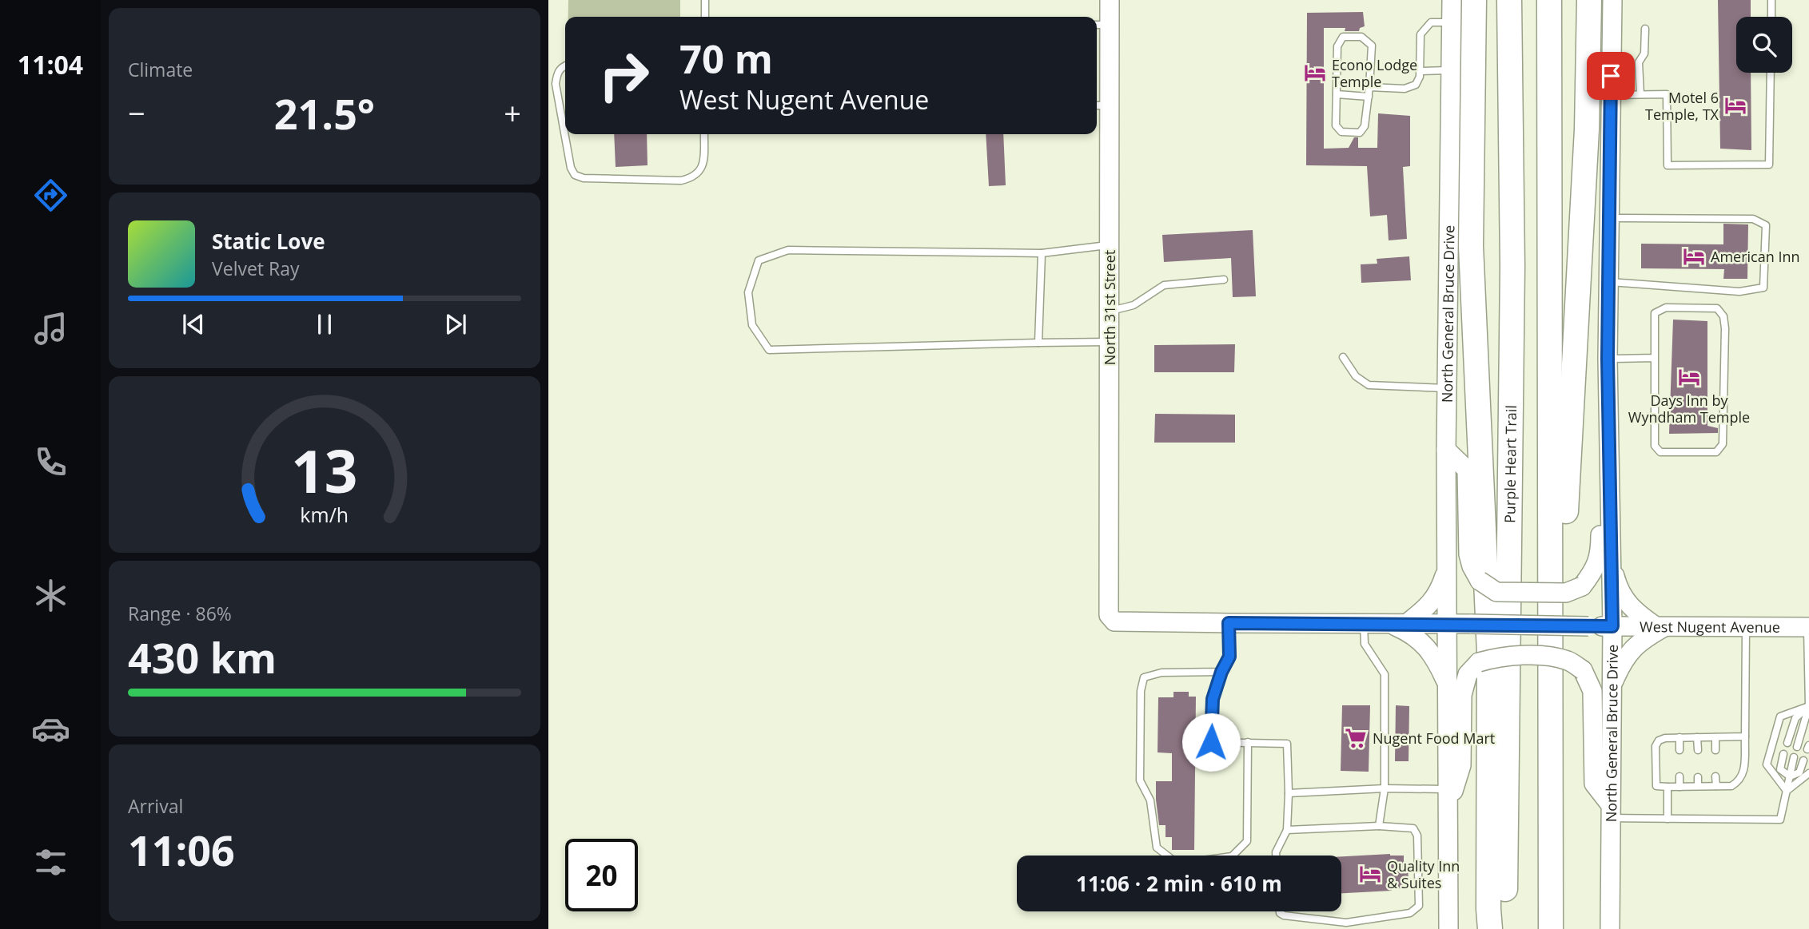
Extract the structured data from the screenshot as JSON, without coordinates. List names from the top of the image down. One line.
{"streets":{"highway":["Purple Heart Trail"],"main road":["North 31st Street","North General Bruce Drive","West Nugent Avenue"]},"crossings":[["North 31st Street","West Nugent Avenue"],["North General Bruce Drive","West Nugent Avenue"]],"places":{"hotel":["Econo Lodge Temple","Motel 6 Temple, TX","American Inn","Days Inn by Wyndham Temple","Quality Inn & Suites"],"supermarket":["Nugent Food Mart"]},"page":{"tabs":"11:04","tile":["Climate",["Range · 86%","430 km"],["Arrival","11:06"]],"turn":["70 m","West Nugent Avenue"],"heat":["−","21.5°","+"],"song":["Static Love","Velvet Ray"],"limit":"20","trip":"11:06 · 2 min · 610 m","gauge":["13","km/h"]}}
